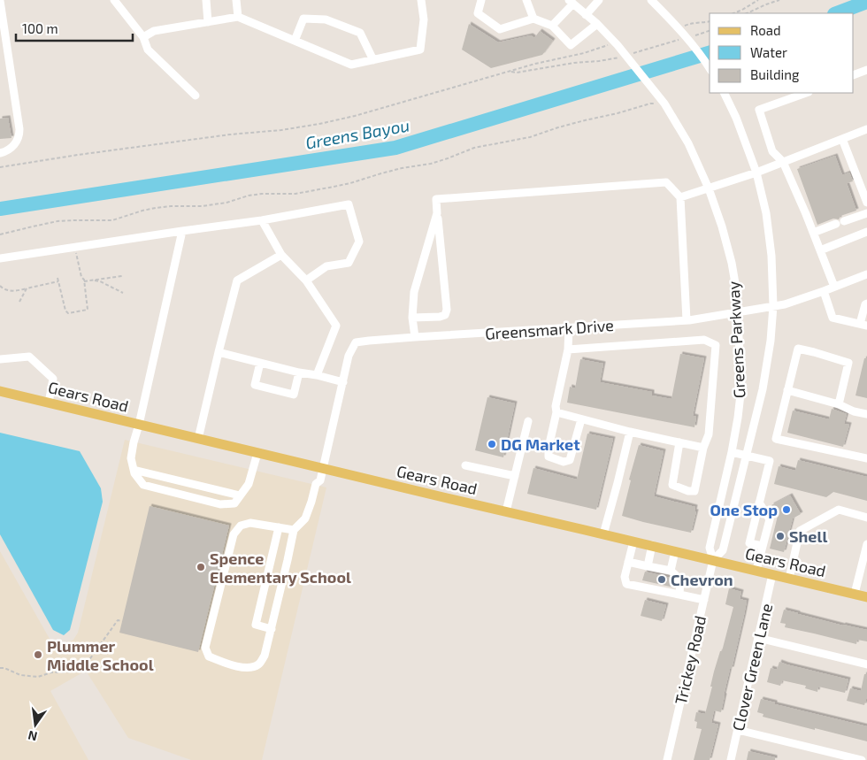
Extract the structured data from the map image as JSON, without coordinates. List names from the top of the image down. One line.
{"streets":{"main road":["Gears Road"],"street":["Greensmark Drive","Greens Parkway","Trickey Road","Clover Green Lane"]},"crossings":[["Greensmark Drive","Greens Parkway"],["Greensmark Drive","Gears Road"],["Greens Parkway","Gears Road"],["Greens Parkway","Trickey Road"],["Gears Road","Trickey Road"],["Gears Road","Clover Green Lane"]],"water":["Greens Bayou"],"places":["DG Market","One Stop","Shell","Spence Elementary School","Chevron","Plummer Middle School"],"legend":["Road","Water","Building"],"scale_bar":"100 m","north":"bottom"}
